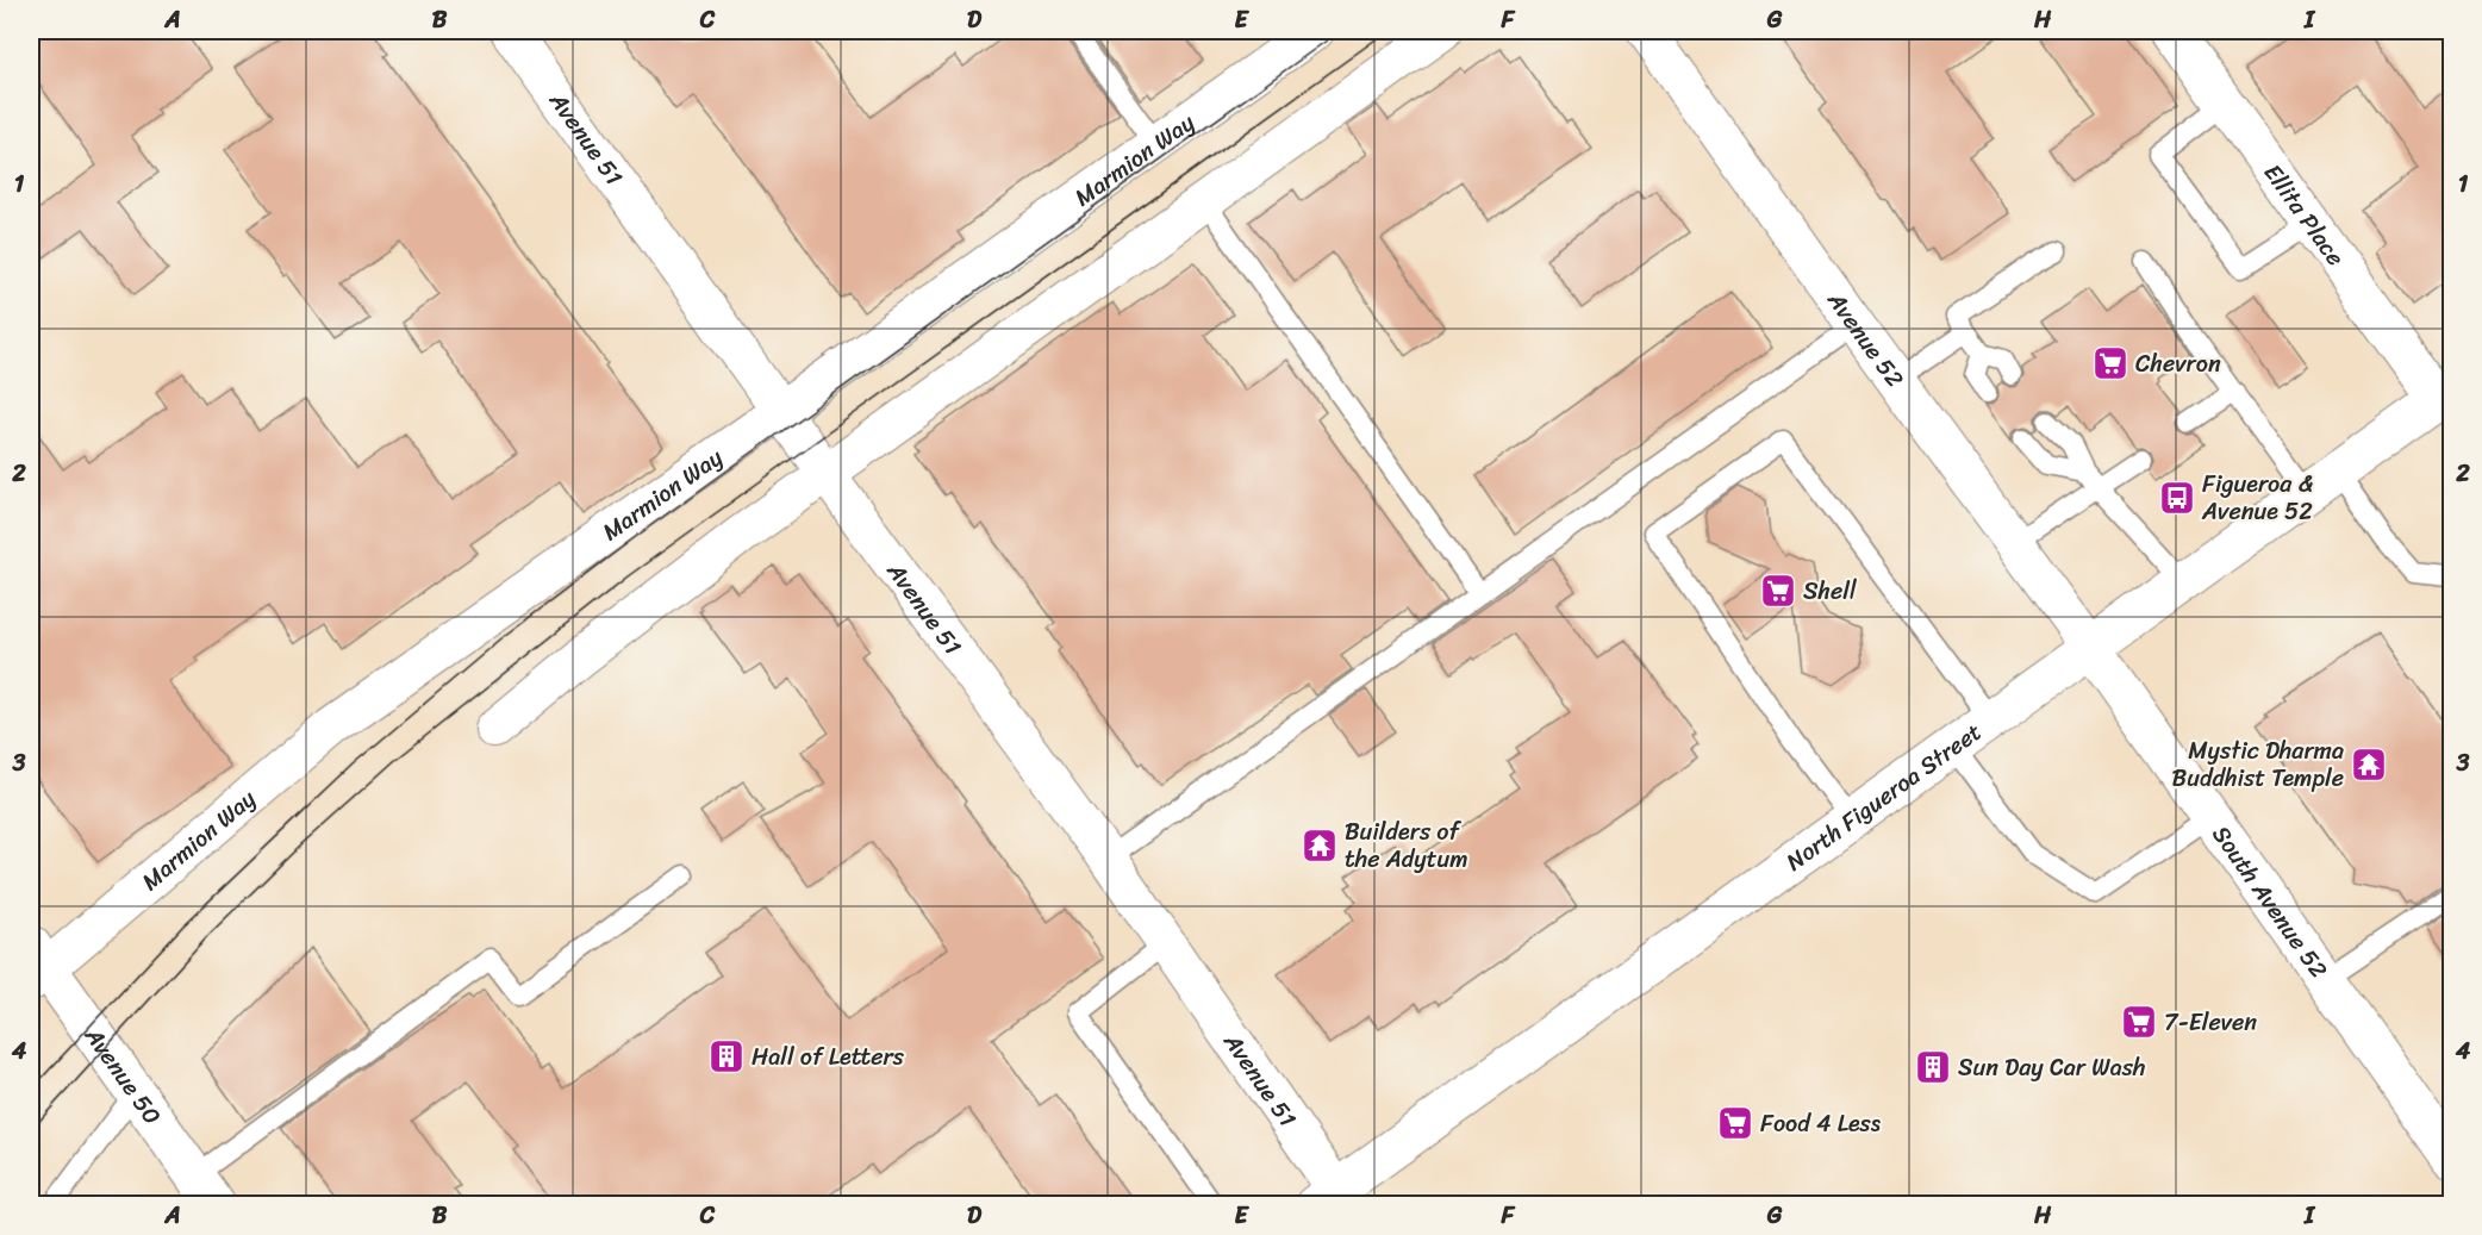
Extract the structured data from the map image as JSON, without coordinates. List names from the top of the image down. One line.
{"streets":{"main road":["North Figueroa Street","South Avenue 52","Avenue 50"],"street":["Avenue 51","Marmion Way","Ellita Place","Avenue 52"]},"crossings":[["Avenue 51","Marmion Way"],["Avenue 51","North Figueroa Street"],["Marmion Way","Avenue 50"],["Ellita Place","North Figueroa Street"],["Avenue 52","North Figueroa Street"],["Avenue 52","South Avenue 52"],["North Figueroa Street","South Avenue 52"]],"places":{"supermarket":["Chevron","Shell","7-Eleven","Food 4 Less"],"bus stop":["Figueroa & Avenue 52"],"temple":["Mystic Dharma Buddhist Temple","Builders of the Adytum"],"building":["Hall of Letters","Sun Day Car Wash"]},"grid":{"columns":["A","B","C","D","E","F","G","H","I"],"rows":["1","2","3","4"]}}
